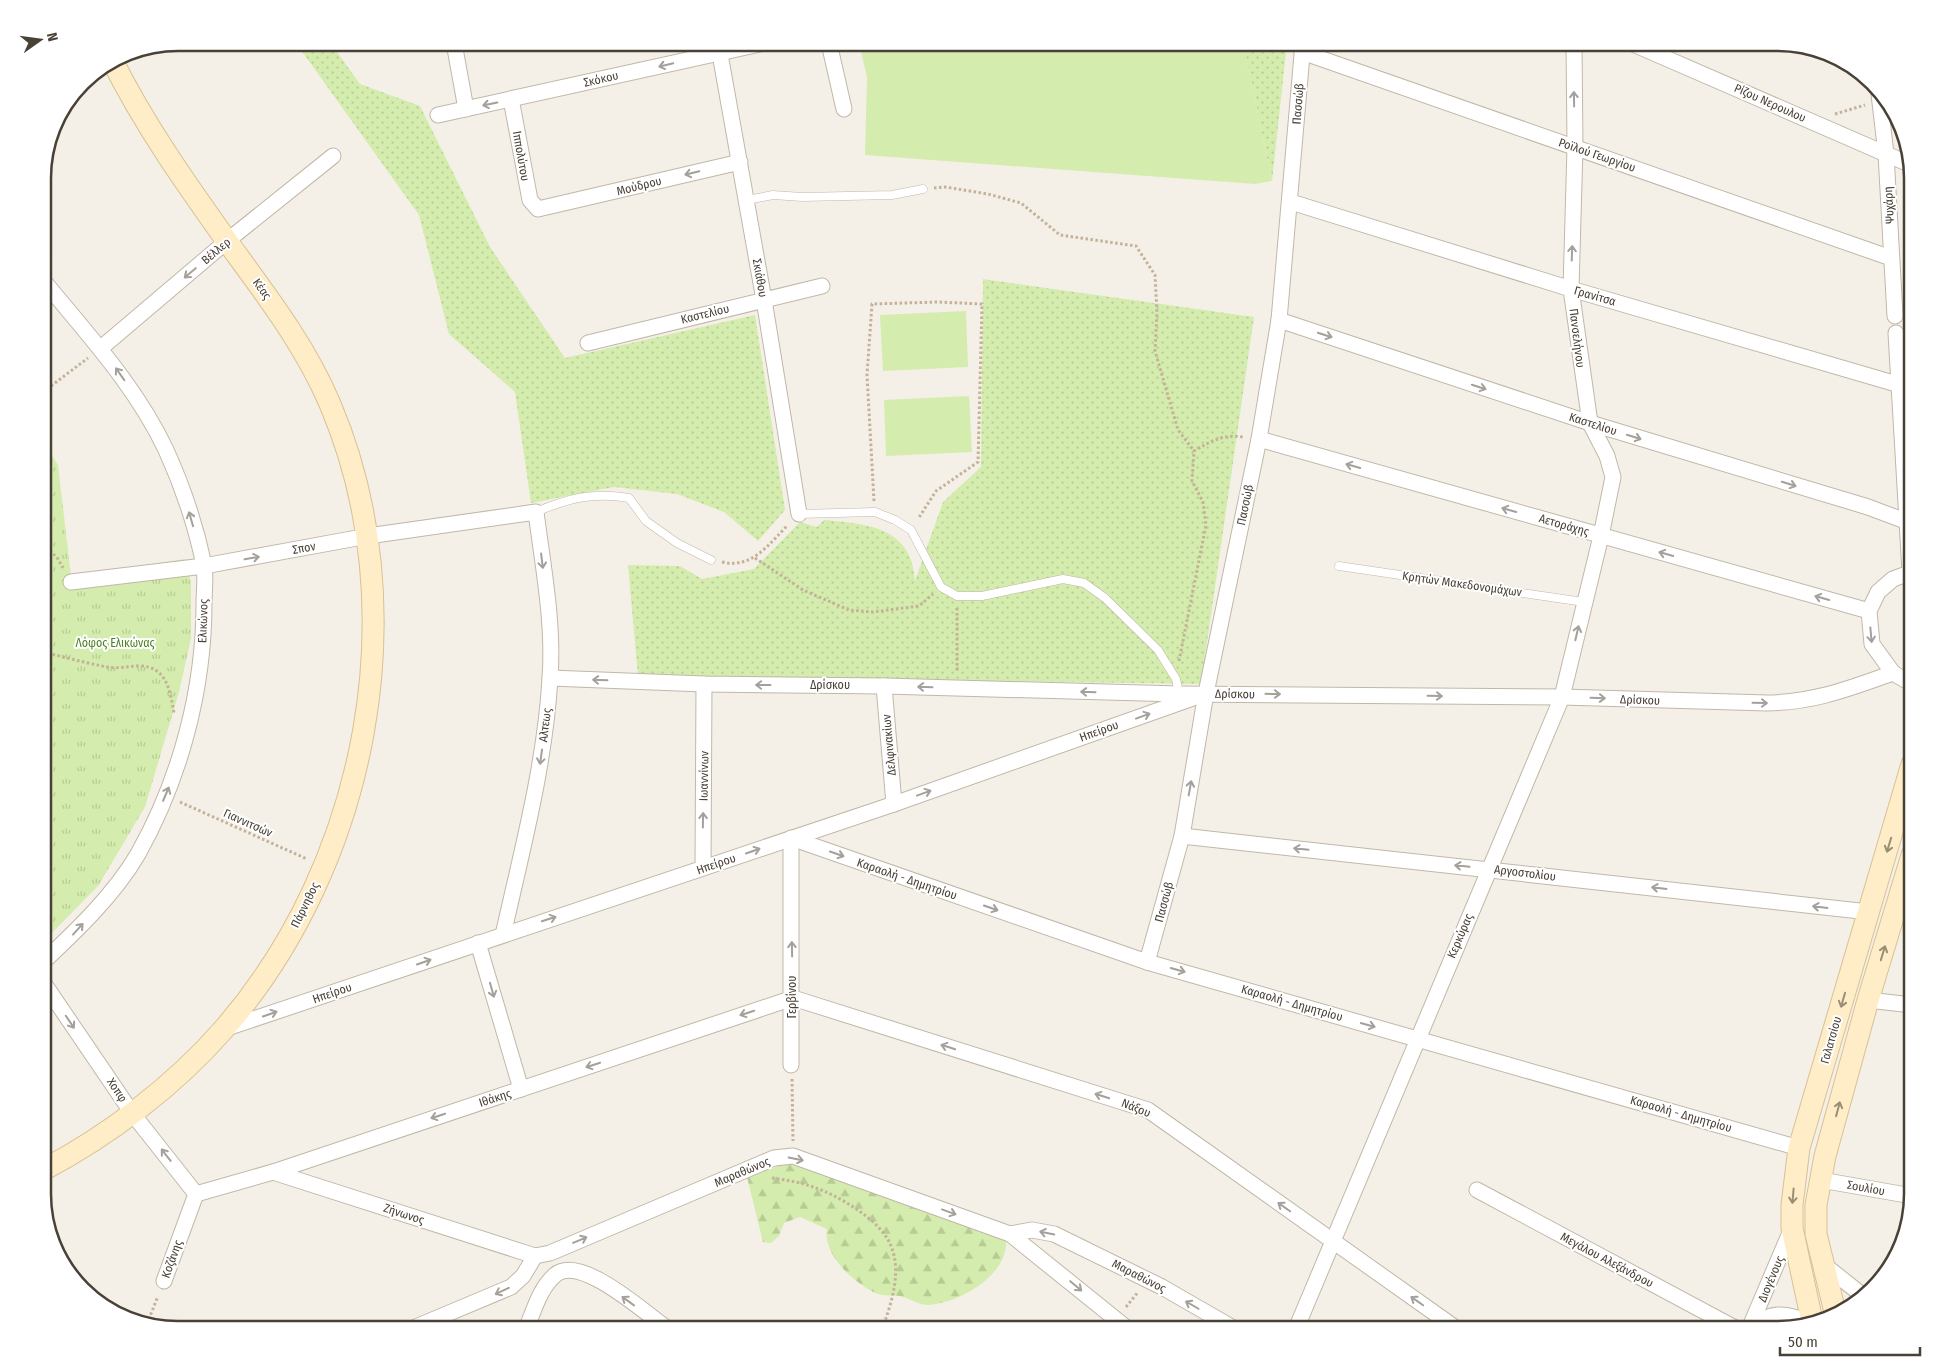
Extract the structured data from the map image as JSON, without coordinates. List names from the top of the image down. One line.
{"streets":{"street":["Σκόκου","Ρίζου Νερουλου","Πασσώβ","Ροϊλού Γεωργίου","Ιππολύτου","Μούδρου","Ψυχάρη","Βέλλερ","Σκιάθου","Κέας","Γρανίτσα","Καστελίου","Πανσελήνου","Αετοράχης","Σπον","Ελικώνος","Δρίσκου","Αλτεως","Ηπείρου","Δελφινακίων","Ιωαννίνων","Αργοστολίου","Καραολή - Δημητρίου","Πάρνηθος","Κερκύρας","Γερβίνου","Γαλατσίου","Χοπφ","Ιθάκης","Νάξου","Μαραθώνος","Σουλίου","Ζήνωνος","Κοζάνης","Μεγάλου Αλεξάνδρου","Διογένους"],"lane":["Κρητών Μακεδονομάχων"],"path":["Γιαννιτσών"]},"crossings":[["Σκόκου","Ιππολύτου"],["Ρίζου Νερουλου","Ψυχάρη"],["Πασσώβ","Γρανίτσα"],["Πασσώβ","Καστελίου"],["Πασσώβ","Αετοράχης"],["Πασσώβ","Δρίσκου"],["Πασσώβ","Ηπείρου"],["Πασσώβ","Αργοστολίου"],["Πασσώβ","Καραολή - Δημητρίου"],["Ροϊλού Γεωργίου","Ψυχάρη"],["Ροϊλού Γεωργίου","Πανσελήνου"],["Ιππολύτου","Μούδρου"],["Μούδρου","Σκιάθου"],["Βέλλερ","Κέας"],["Βέλλερ","Ελικώνος"],["Σκιάθου","Καστελίου"],["Κέας","Σπον"],["Κέας","Πάρνηθος"],["Γρανίτσα","Πανσελήνου"],["Καστελίου","Πανσελήνου"],["Πανσελήνου","Αετοράχης"],["Πανσελήνου","Κερκύρας"],["Αετοράχης","Κερκύρας"],["Σπον","Ελικώνος"],["Σπον","Αλτεως"],["Σπον","Πάρνηθος"],["Κρητών Μακεδονομάχων","Κερκύρας"],["Ελικώνος","Γιαννιτσών"],["Δρίσκου","Αλτεως"],["Δρίσκου","Ηπείρου"],["Δρίσκου","Δελφινακίων"],["Δρίσκου","Ιωαννίνων"],["Δρίσκου","Κερκύρας"],["Αλτεως","Ηπείρου"],["Ηπείρου","Δελφινακίων"],["Ηπείρου","Ιωαννίνων"],["Ηπείρου","Καραολή - Δημητρίου"],["Ηπείρου","Πάρνηθος"],["Ηπείρου","Γερβίνου"],["Γιαννιτσών","Πάρνηθος"],["Αργοστολίου","Κερκύρας"],["Αργοστολίου","Γαλατσίου"],["Καραολή - Δημητρίου","Κερκύρας"],["Καραολή - Δημητρίου","Γερβίνου"],["Καραολή - Δημητρίου","Γαλατσίου"],["Πάρνηθος","Χοπφ"],["Κερκύρας","Νάξου"],["Γερβίνου","Ιθάκης"],["Γερβίνου","Νάξου"],["Γαλατσίου","Σουλίου"],["Γαλατσίου","Διογένους"],["Χοπφ","Ιθάκης"],["Χοπφ","Κοζάνης"],["Ιθάκης","Νάξου"],["Ιθάκης","Ζήνωνος"],["Ιθάκης","Κοζάνης"],["Μαραθώνος","Ζήνωνος"]],"one_way":["Σκόκου","Μούδρου","Βέλλερ","Καστελίου","Πανσελήνου","Αετοράχης","Σπον","Ελικώνος","Αλτεως","Ηπείρου","Ιωαννίνων","Αργοστολίου","Καραολή - Δημητρίου","Γερβίνου","Ιθάκης","Νάξου"],"parks":["Λόφος Ελικώνας"],"scale_bar":"50 m","north":"right"}
